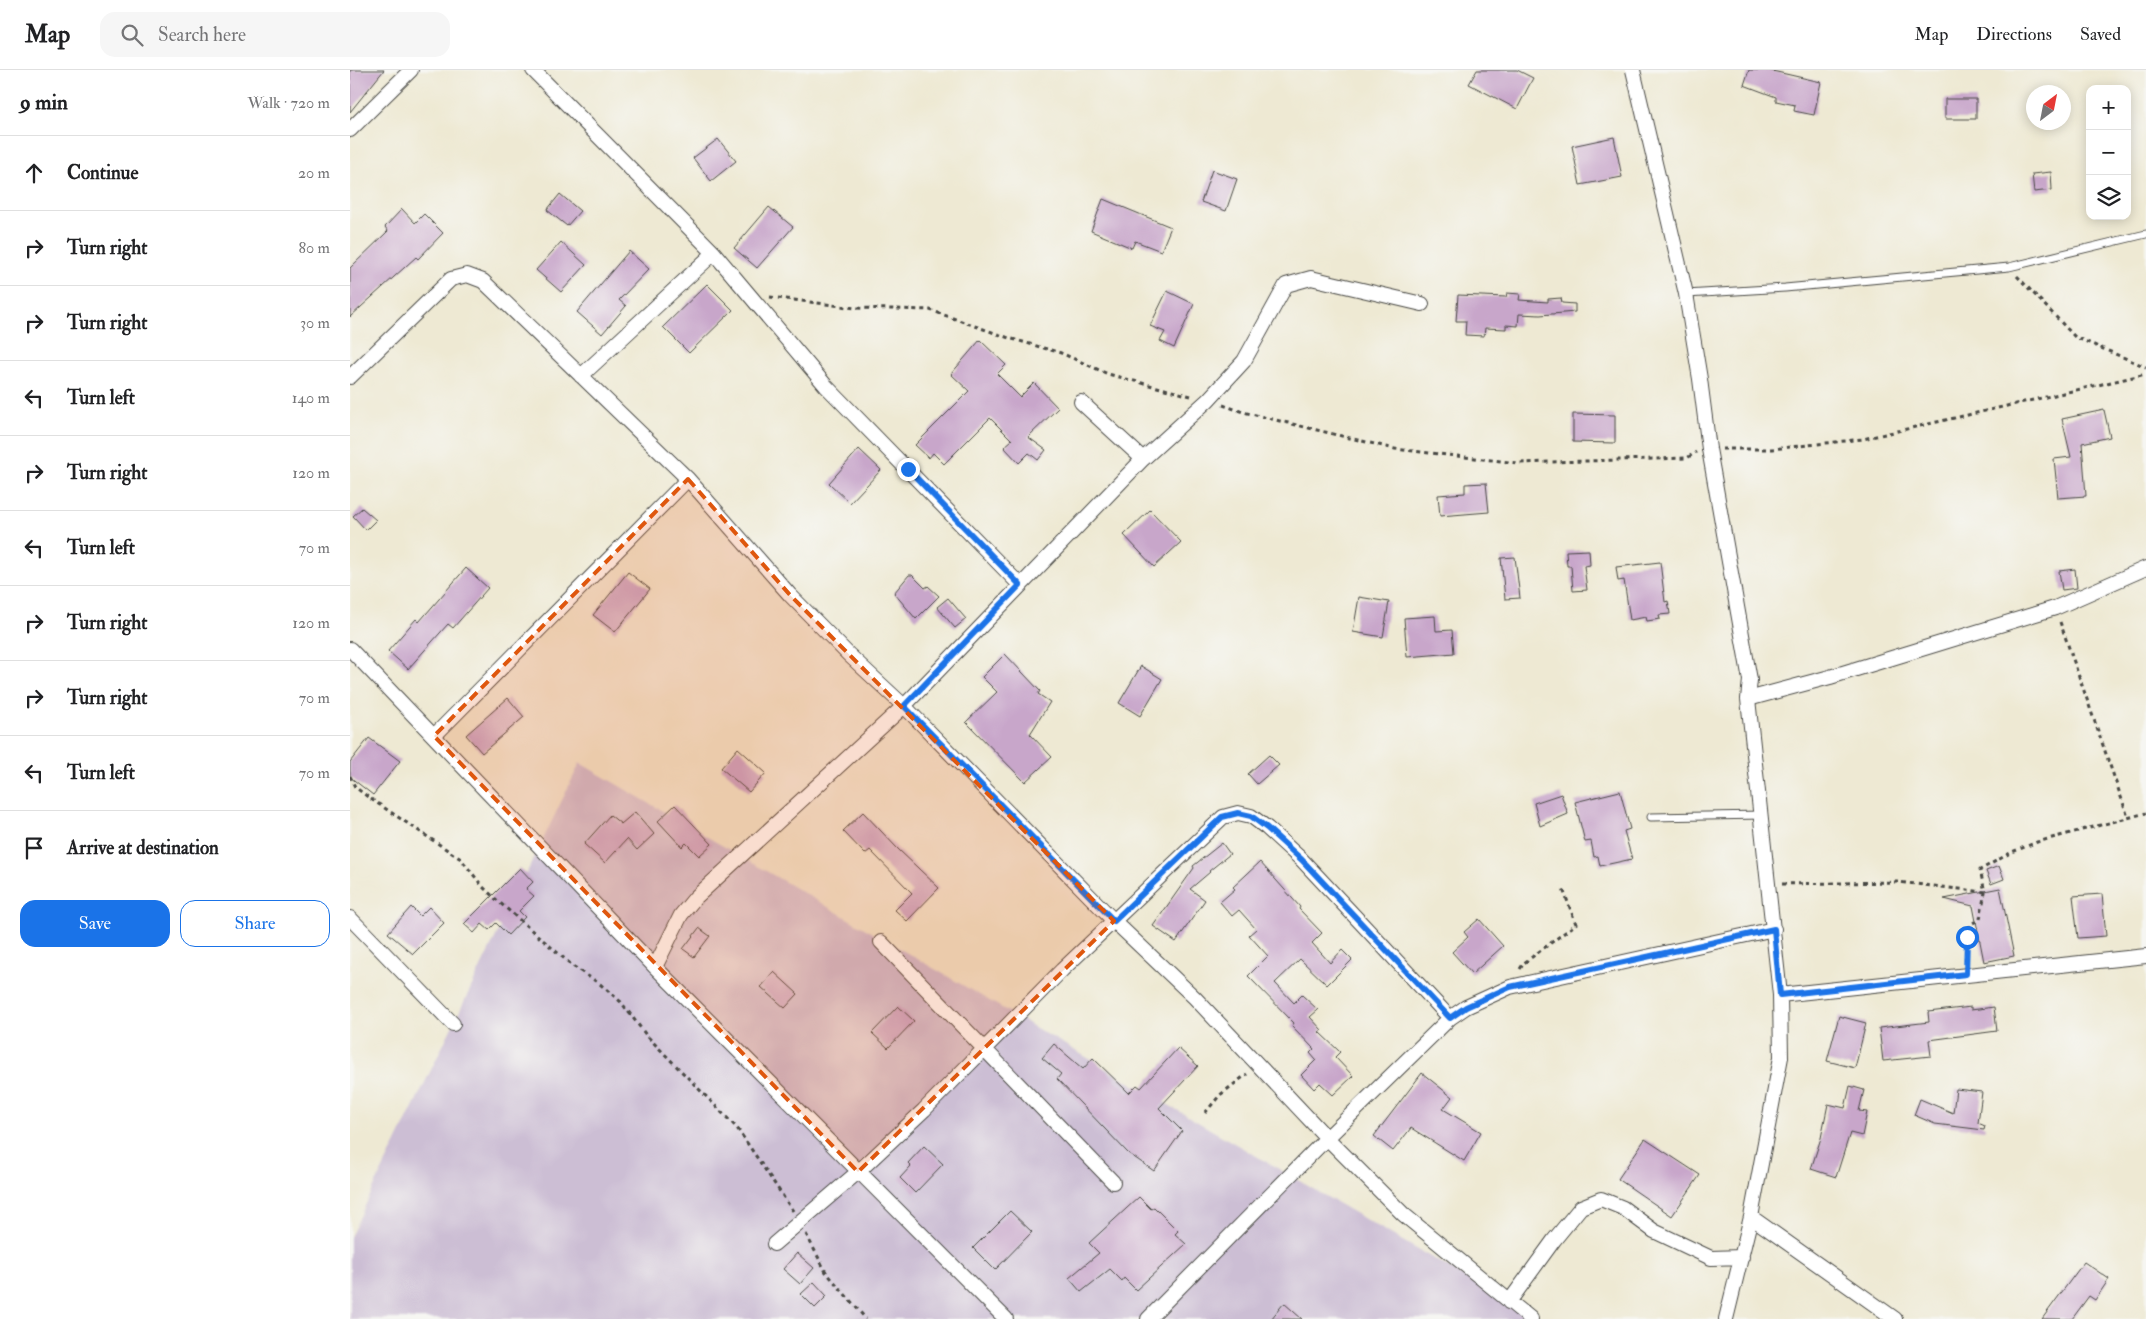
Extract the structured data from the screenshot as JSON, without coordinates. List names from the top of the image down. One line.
{"north":"top right","page":{"header":"Map","search":"Search here","nav":["Map","Directions","Saved"],"heading":["9 min","Walk · 720 m"],"map_buttons":["+","−"],"list":[["Continue","20 m"],["Turn right","80 m"],["Turn right","30 m"],["Turn left","140 m"],["Turn right","120 m"],["Turn left","70 m"],["Turn right","120 m"],["Turn right","70 m"],["Turn left","70 m"],"Arrive at destination"],"buttons":["Save","Share"]}}
